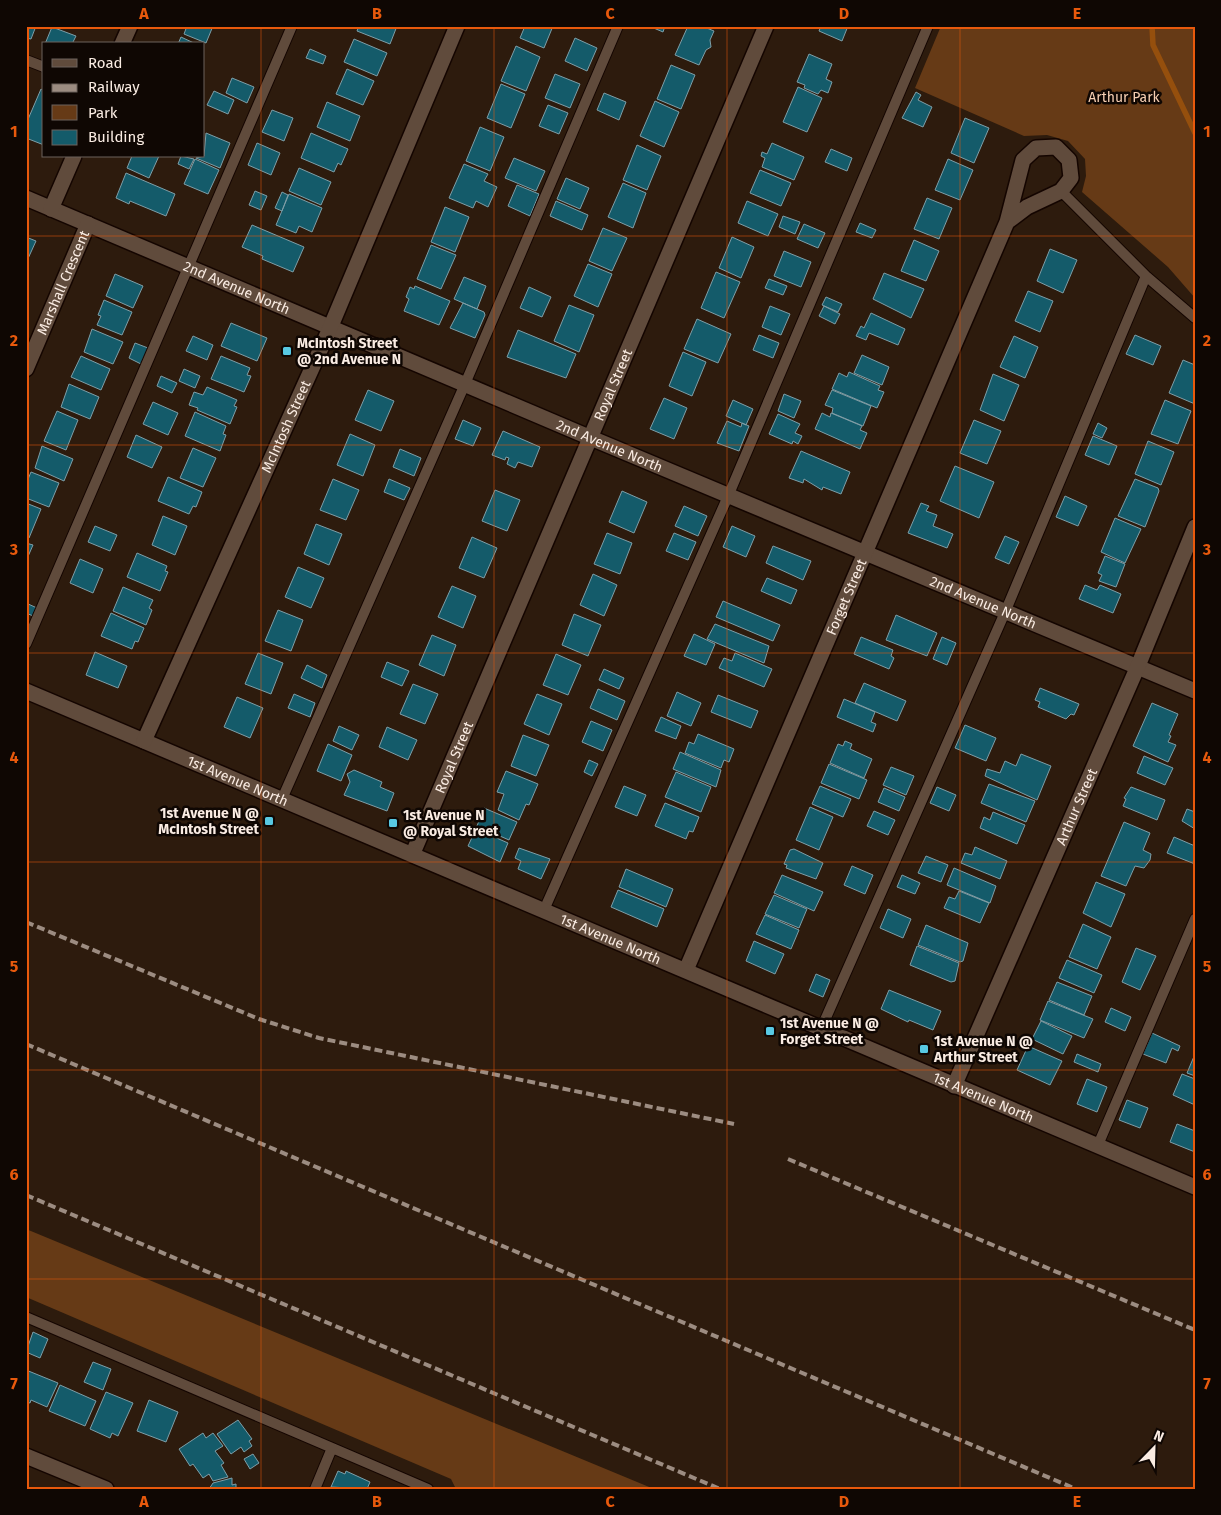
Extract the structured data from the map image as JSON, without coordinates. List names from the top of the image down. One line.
{"streets":{"street":["Marshall Crescent","2nd Avenue North","Royal Street","McIntosh Street","Forget Street","1st Avenue North","Arthur Street"]},"crossings":[["Marshall Crescent","2nd Avenue North"],["2nd Avenue North","Royal Street"],["2nd Avenue North","McIntosh Street"],["2nd Avenue North","Forget Street"],["2nd Avenue North","Arthur Street"],["Royal Street","1st Avenue North"],["McIntosh Street","1st Avenue North"],["Forget Street","1st Avenue North"],["1st Avenue North","Arthur Street"]],"parks":["Arthur Park"],"places":{"transit":["McIntosh Street @ 2nd Avenue N","1st Avenue N @ McIntosh Street","1st Avenue N @ Royal Street","1st Avenue N @ Forget Street","1st Avenue N @ Arthur Street"]},"legend":["Road","Railway","Park","Building"],"north":"top right","grid":{"columns":["A","B","C","D","E"],"rows":["1","2","3","4","5","6","7"]}}
